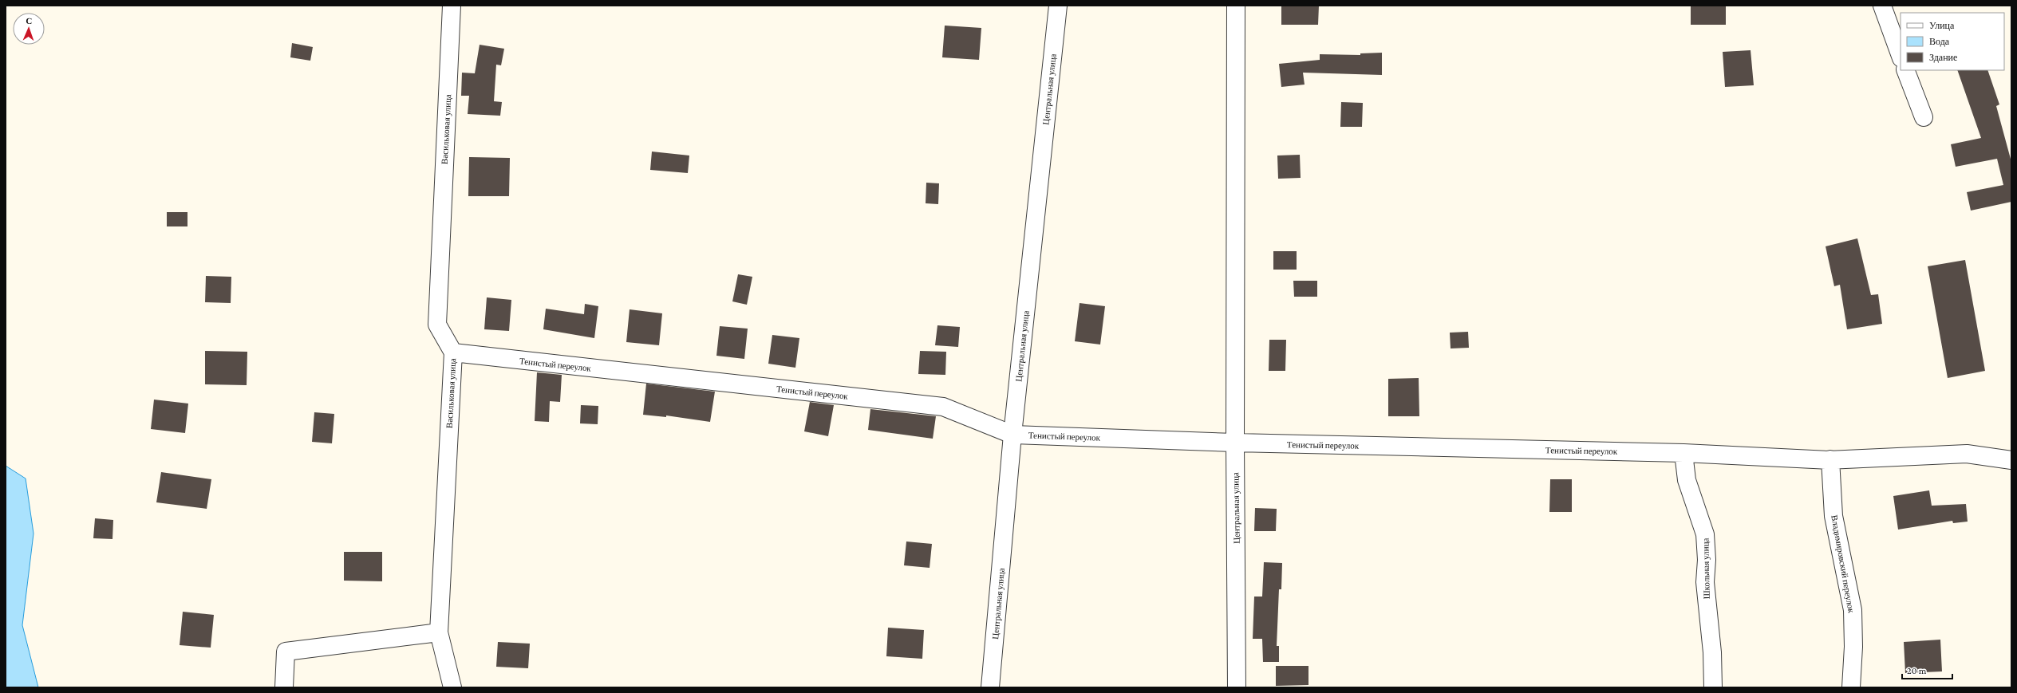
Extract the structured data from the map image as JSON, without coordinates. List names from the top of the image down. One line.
{"streets":{"street":["Центральная улица","Васильковая улица","Тенистый переулок","Владимировский переулок","Школьная улица"]},"crossings":[["Центральная улица","Тенистый переулок"],["Васильковая улица","Тенистый переулок"],["Тенистый переулок","Владимировский переулок"],["Тенистый переулок","Школьная улица"]],"legend":["Улица","Вода","Здание"],"scale_bar":"20 m","north":"top"}
